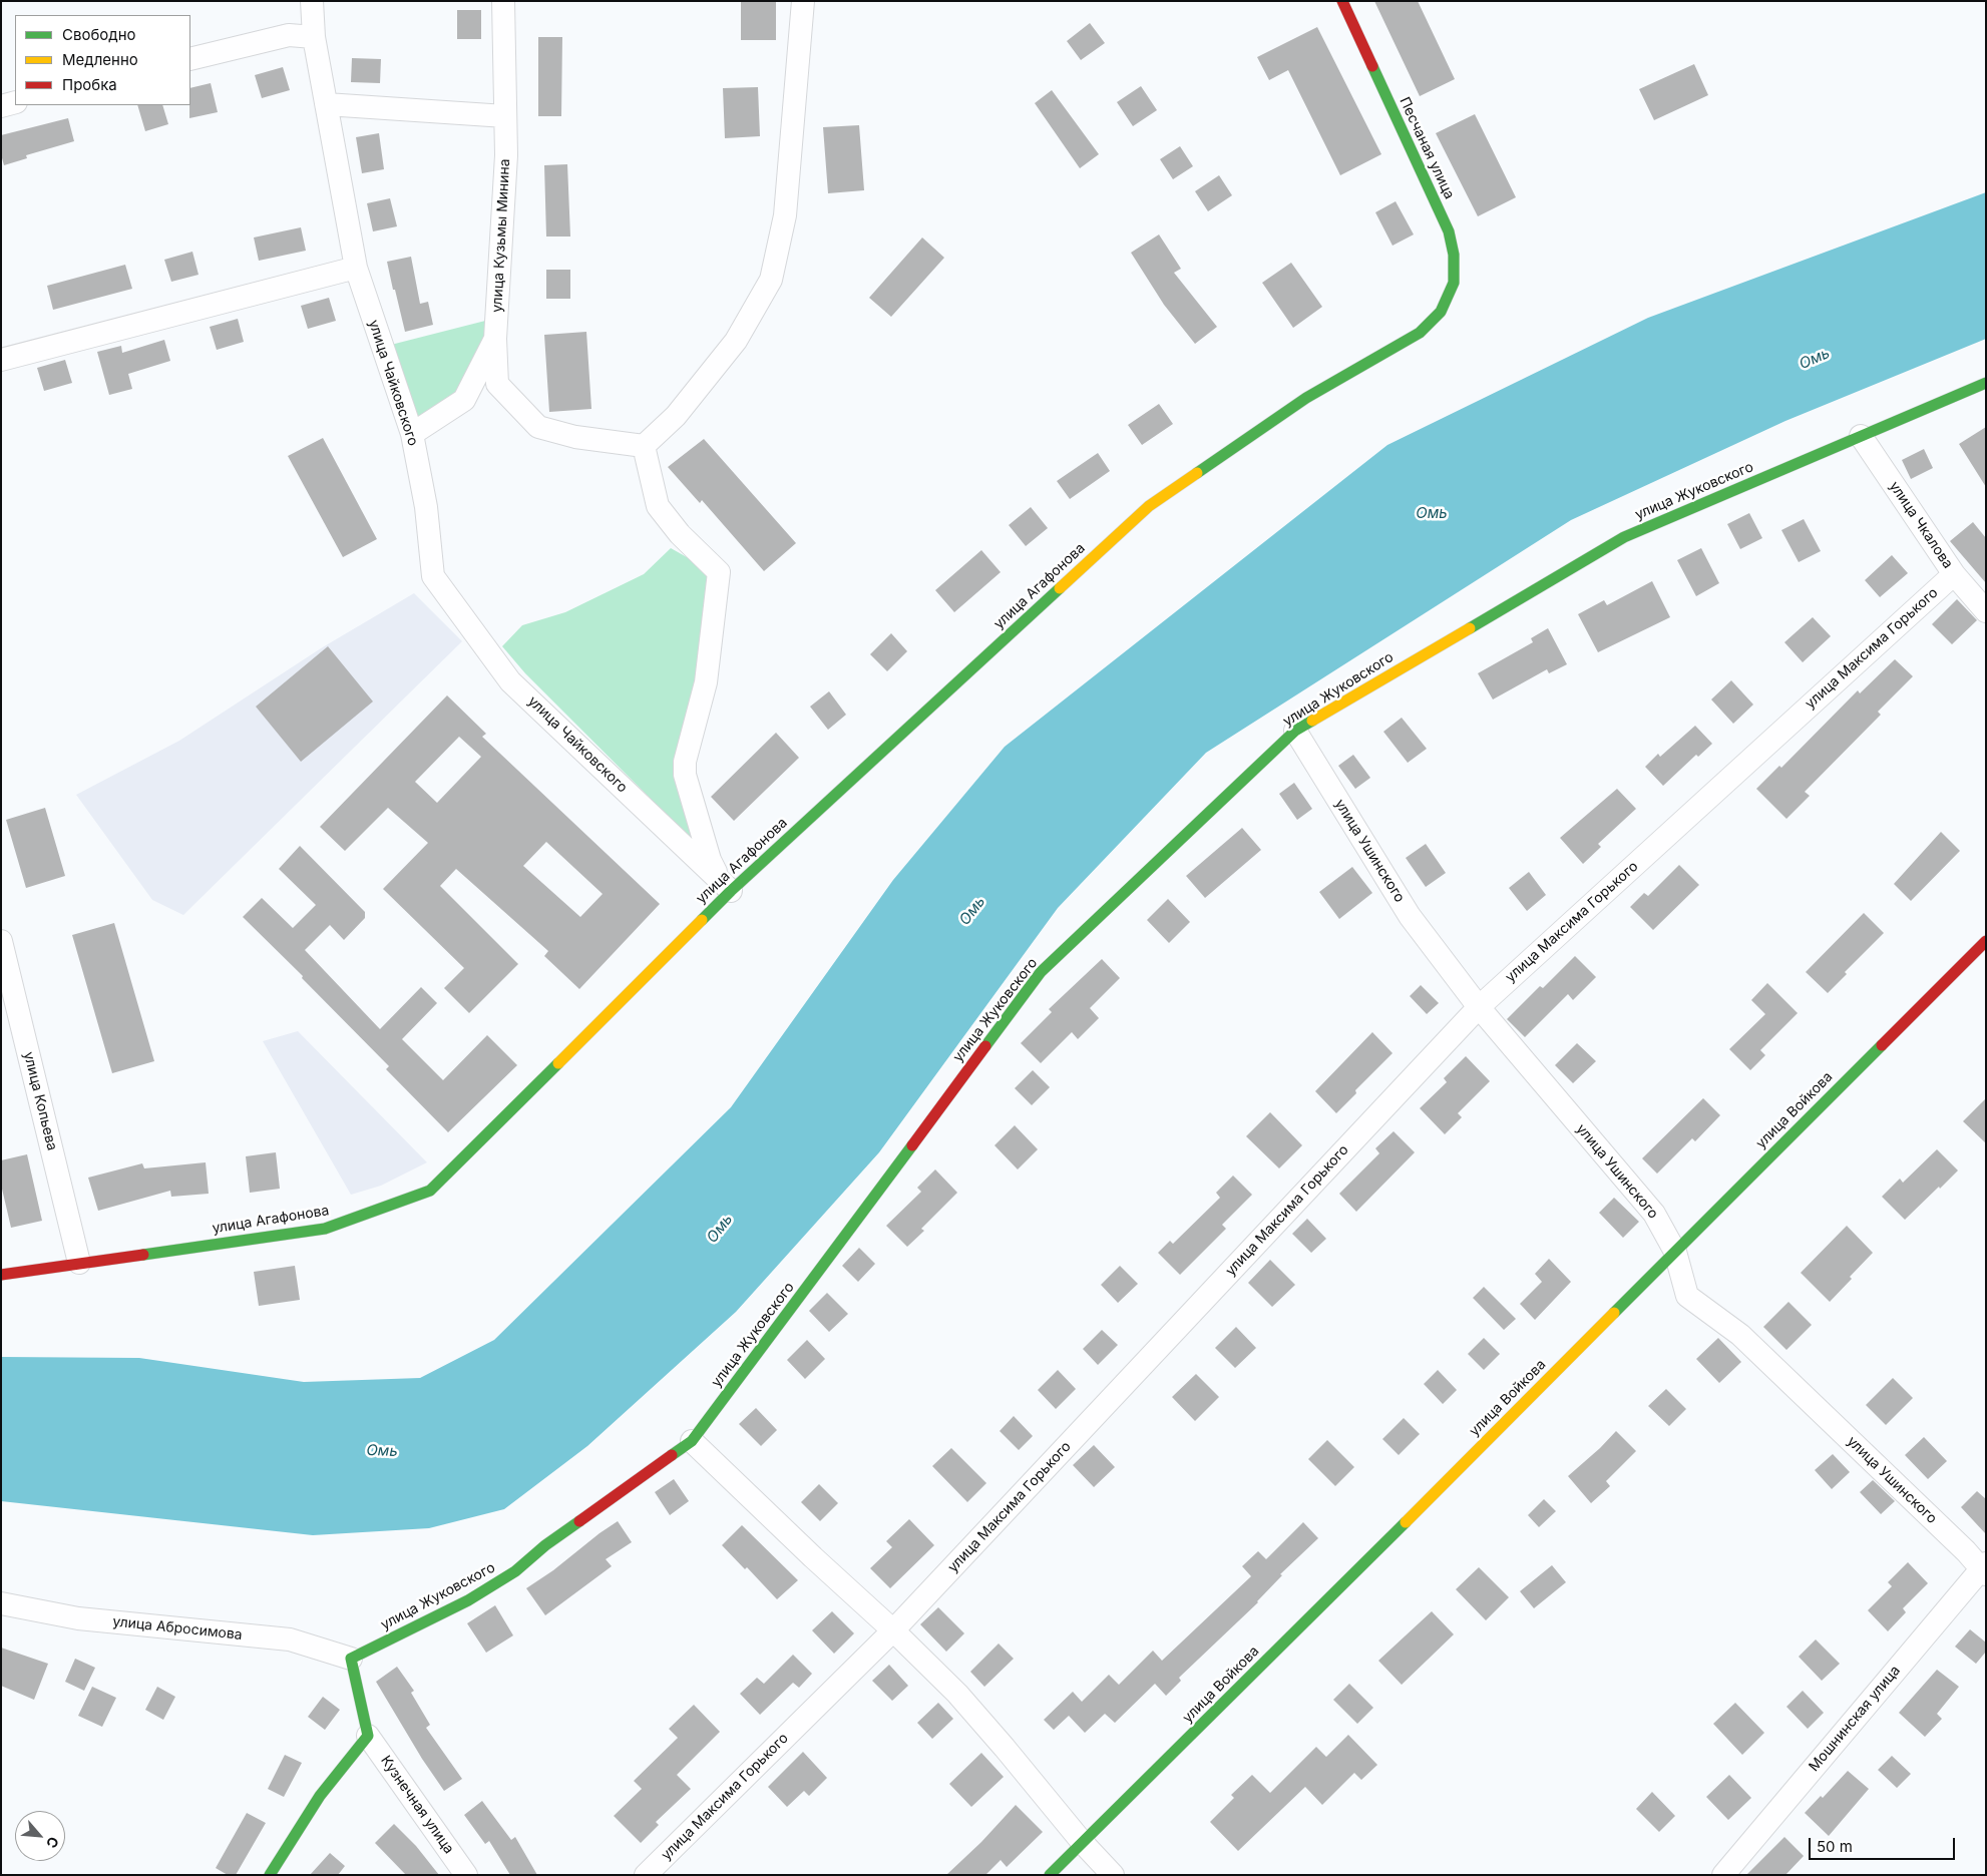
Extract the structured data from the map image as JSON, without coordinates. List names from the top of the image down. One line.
{"streets":{"street":["Песчаная улица","улица Кузьмы Минина","улица Чайковского","улица Жуковского","улица Чкалова","улица Агафонова","улица Максима Горького","улица Ушинского","улица Копьева","улица Войкова","улица Абросимова","Мошнинская улица","Кузнечная улица"]},"crossings":[["Песчаная улица","улица Агафонова"],["улица Кузьмы Минина","улица Чайковского"],["улица Чайковского","улица Агафонова"],["улица Жуковского","улица Чкалова"],["улица Жуковского","улица Ушинского"],["улица Жуковского","улица Абросимова"],["улица Чкалова","улица Максима Горького"],["улица Агафонова","улица Копьева"],["улица Максима Горького","улица Ушинского"],["улица Ушинского","улица Войкова"],["улица Ушинского","Мошнинская улица"]],"water":["Омь"],"legend":["Свободно","Медленно","Пробка"],"scale_bar":"50 m","north":"bottom right"}
